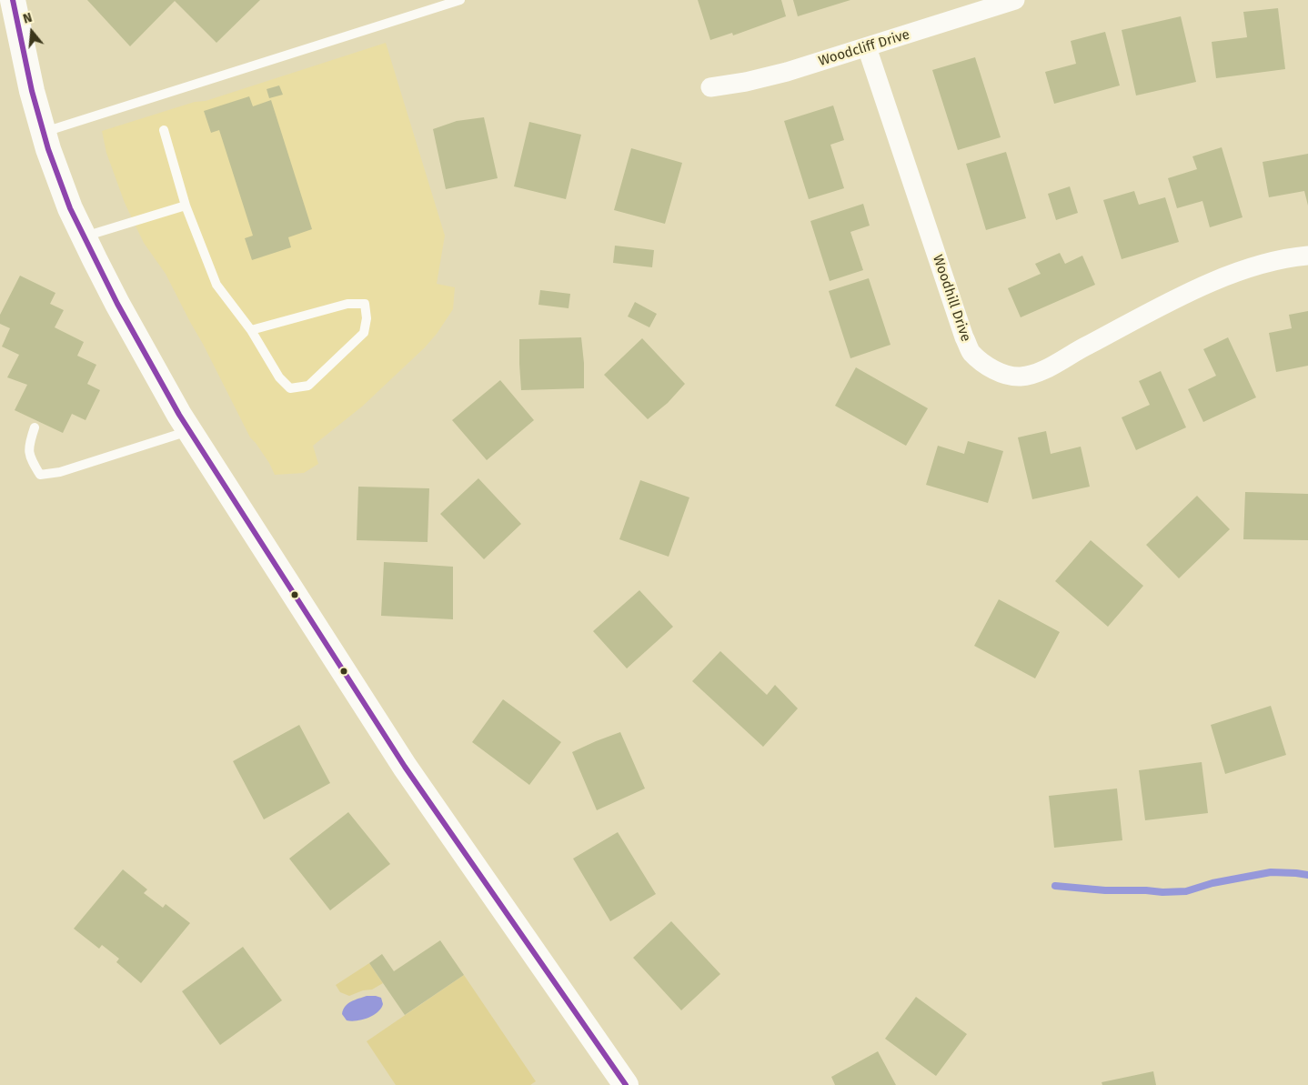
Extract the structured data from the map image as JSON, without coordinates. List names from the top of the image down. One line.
{"streets":{"street":["Woodcliff Drive","Woodhill Drive"]},"crossings":[["Woodcliff Drive","Woodhill Drive"]],"north":"top"}
